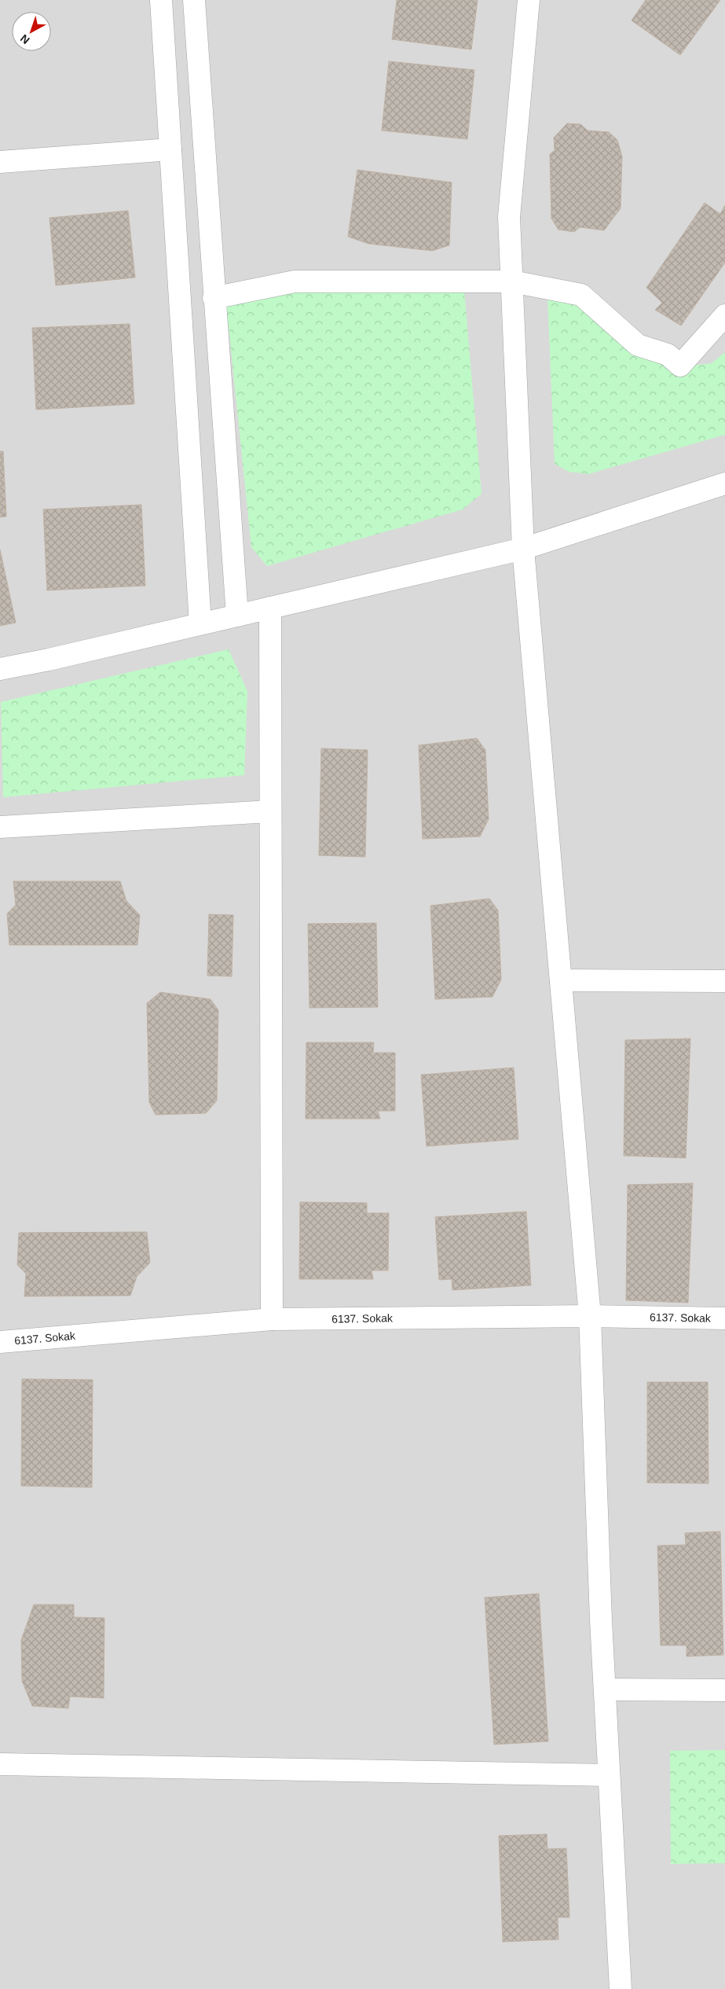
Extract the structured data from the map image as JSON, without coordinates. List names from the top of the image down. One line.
{"streets":{"street":["6137. Sokak"]},"north":"bottom left"}
